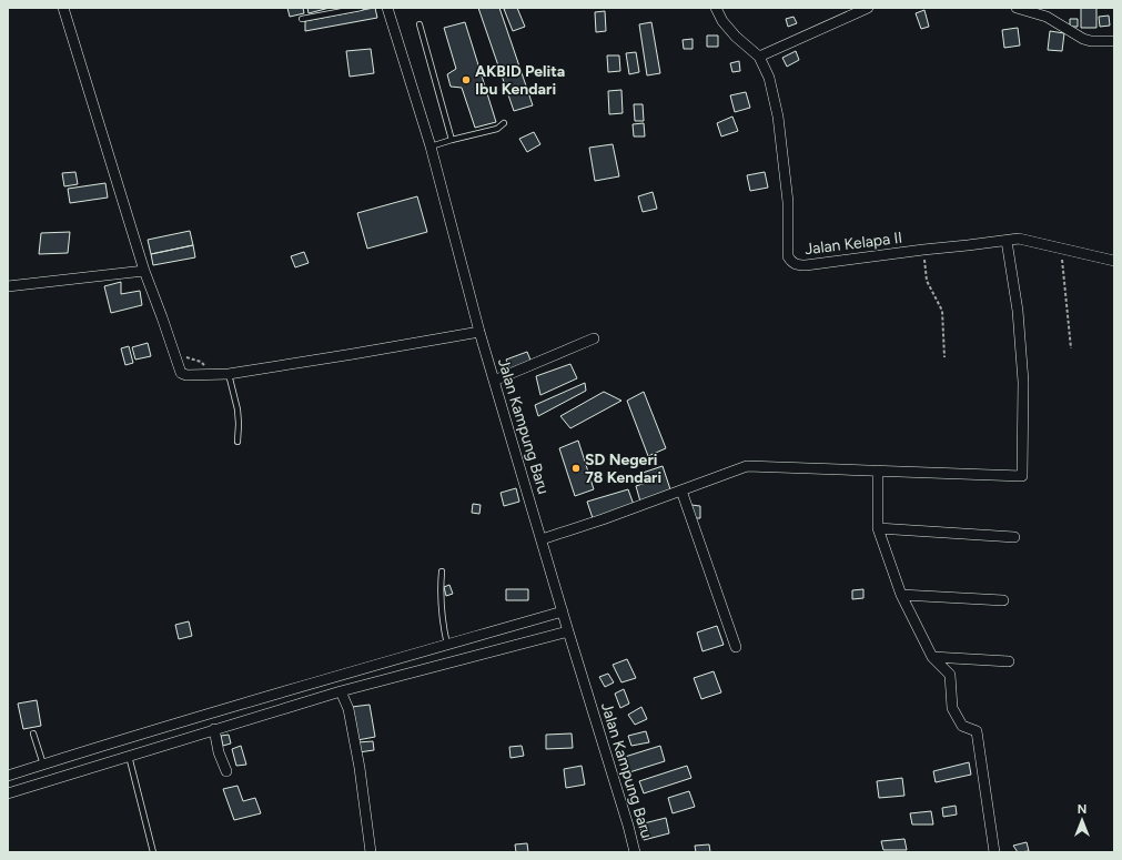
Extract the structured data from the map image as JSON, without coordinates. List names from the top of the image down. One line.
{"streets":{"street":["Jalan Kelapa II","Jalan Kampung Baru"]},"places":["AKBID Pelita Ibu Kendari","SD Negeri 78 Kendari"],"north":"top"}
